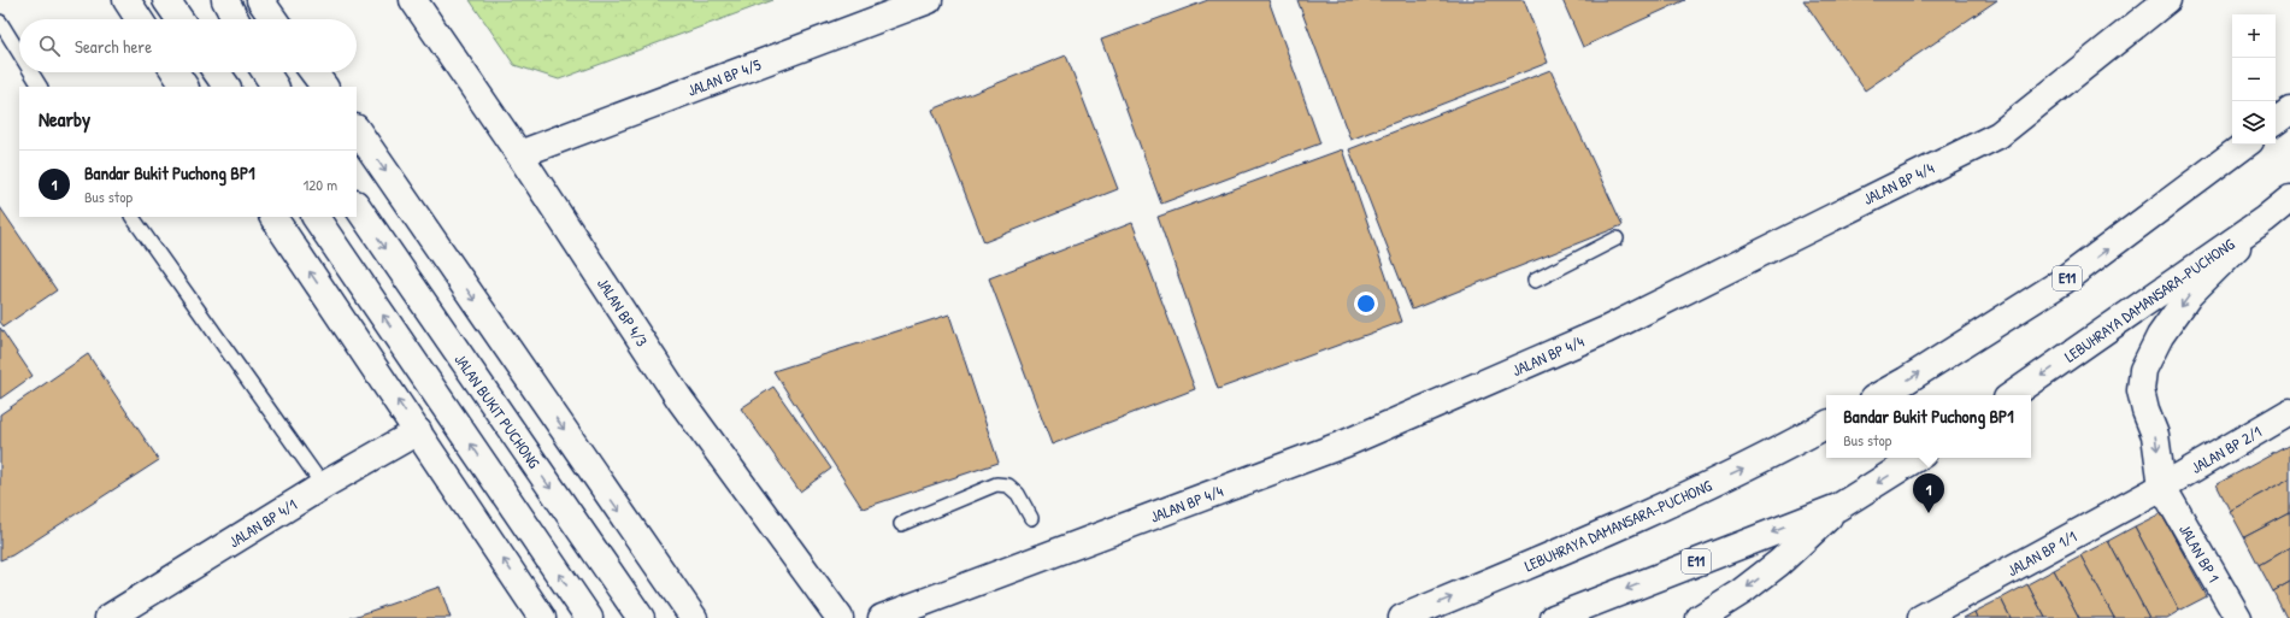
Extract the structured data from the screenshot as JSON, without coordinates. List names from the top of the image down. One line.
{"streets":{"main road":["JALAN BP 4/5","JALAN BP 4/4","E11","LEBUHRAYA DAMANSARA–PUCHONG","JALAN BP 4/3","JALAN BUKIT PUCHONG","JALAN BP 2/1","JALAN BP 4/1","JALAN BP 1/1","JALAN BP 1"]},"crossings":[["JALAN BP 4/5","JALAN BP 4/3"],["JALAN BP 2/1","JALAN BP 1/1"],["JALAN BP 2/1","JALAN BP 1"],["JALAN BP 1/1","JALAN BP 1"]],"page":{"map_buttons":["+","−"],"search":"Search here","heading":"Nearby","list":[{"mark":"1","name":"Bandar Bukit Puchong BP1","note":"Bus stop","value":"120 m"}],"popup":["Bandar Bukit Puchong BP1","Bus stop"],"pins":"1"}}
